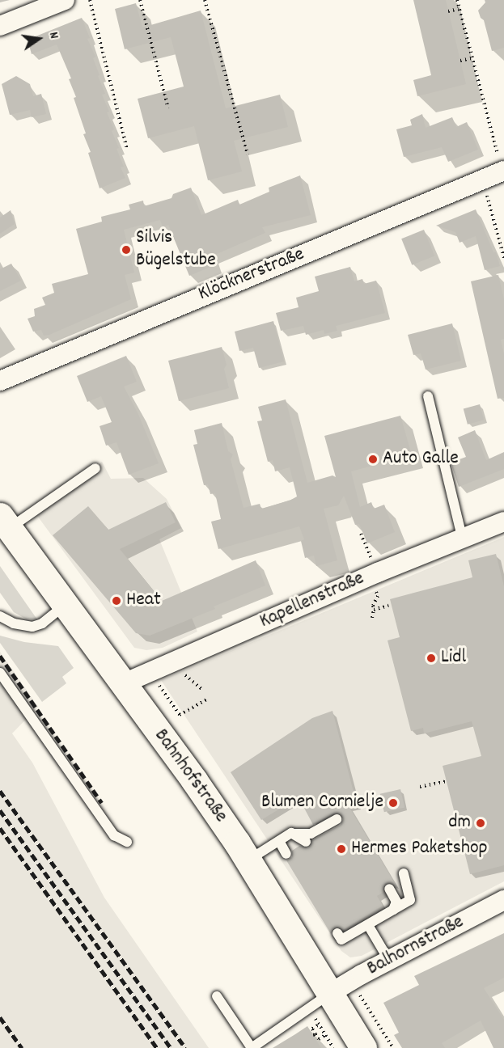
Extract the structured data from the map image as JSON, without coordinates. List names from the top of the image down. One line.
{"streets":{"main road":["Bahnhofstraße"],"street":["Klöcknerstraße","Kapellenstraße","Balhornstraße"]},"crossings":[["Kapellenstraße","Bahnhofstraße"],["Bahnhofstraße","Balhornstraße"]],"places":["Silvis Bügelstube","Auto Galle","Heat","Lidl","Blumen Cornielje","dm","Hermes Paketshop"],"north":"right"}
